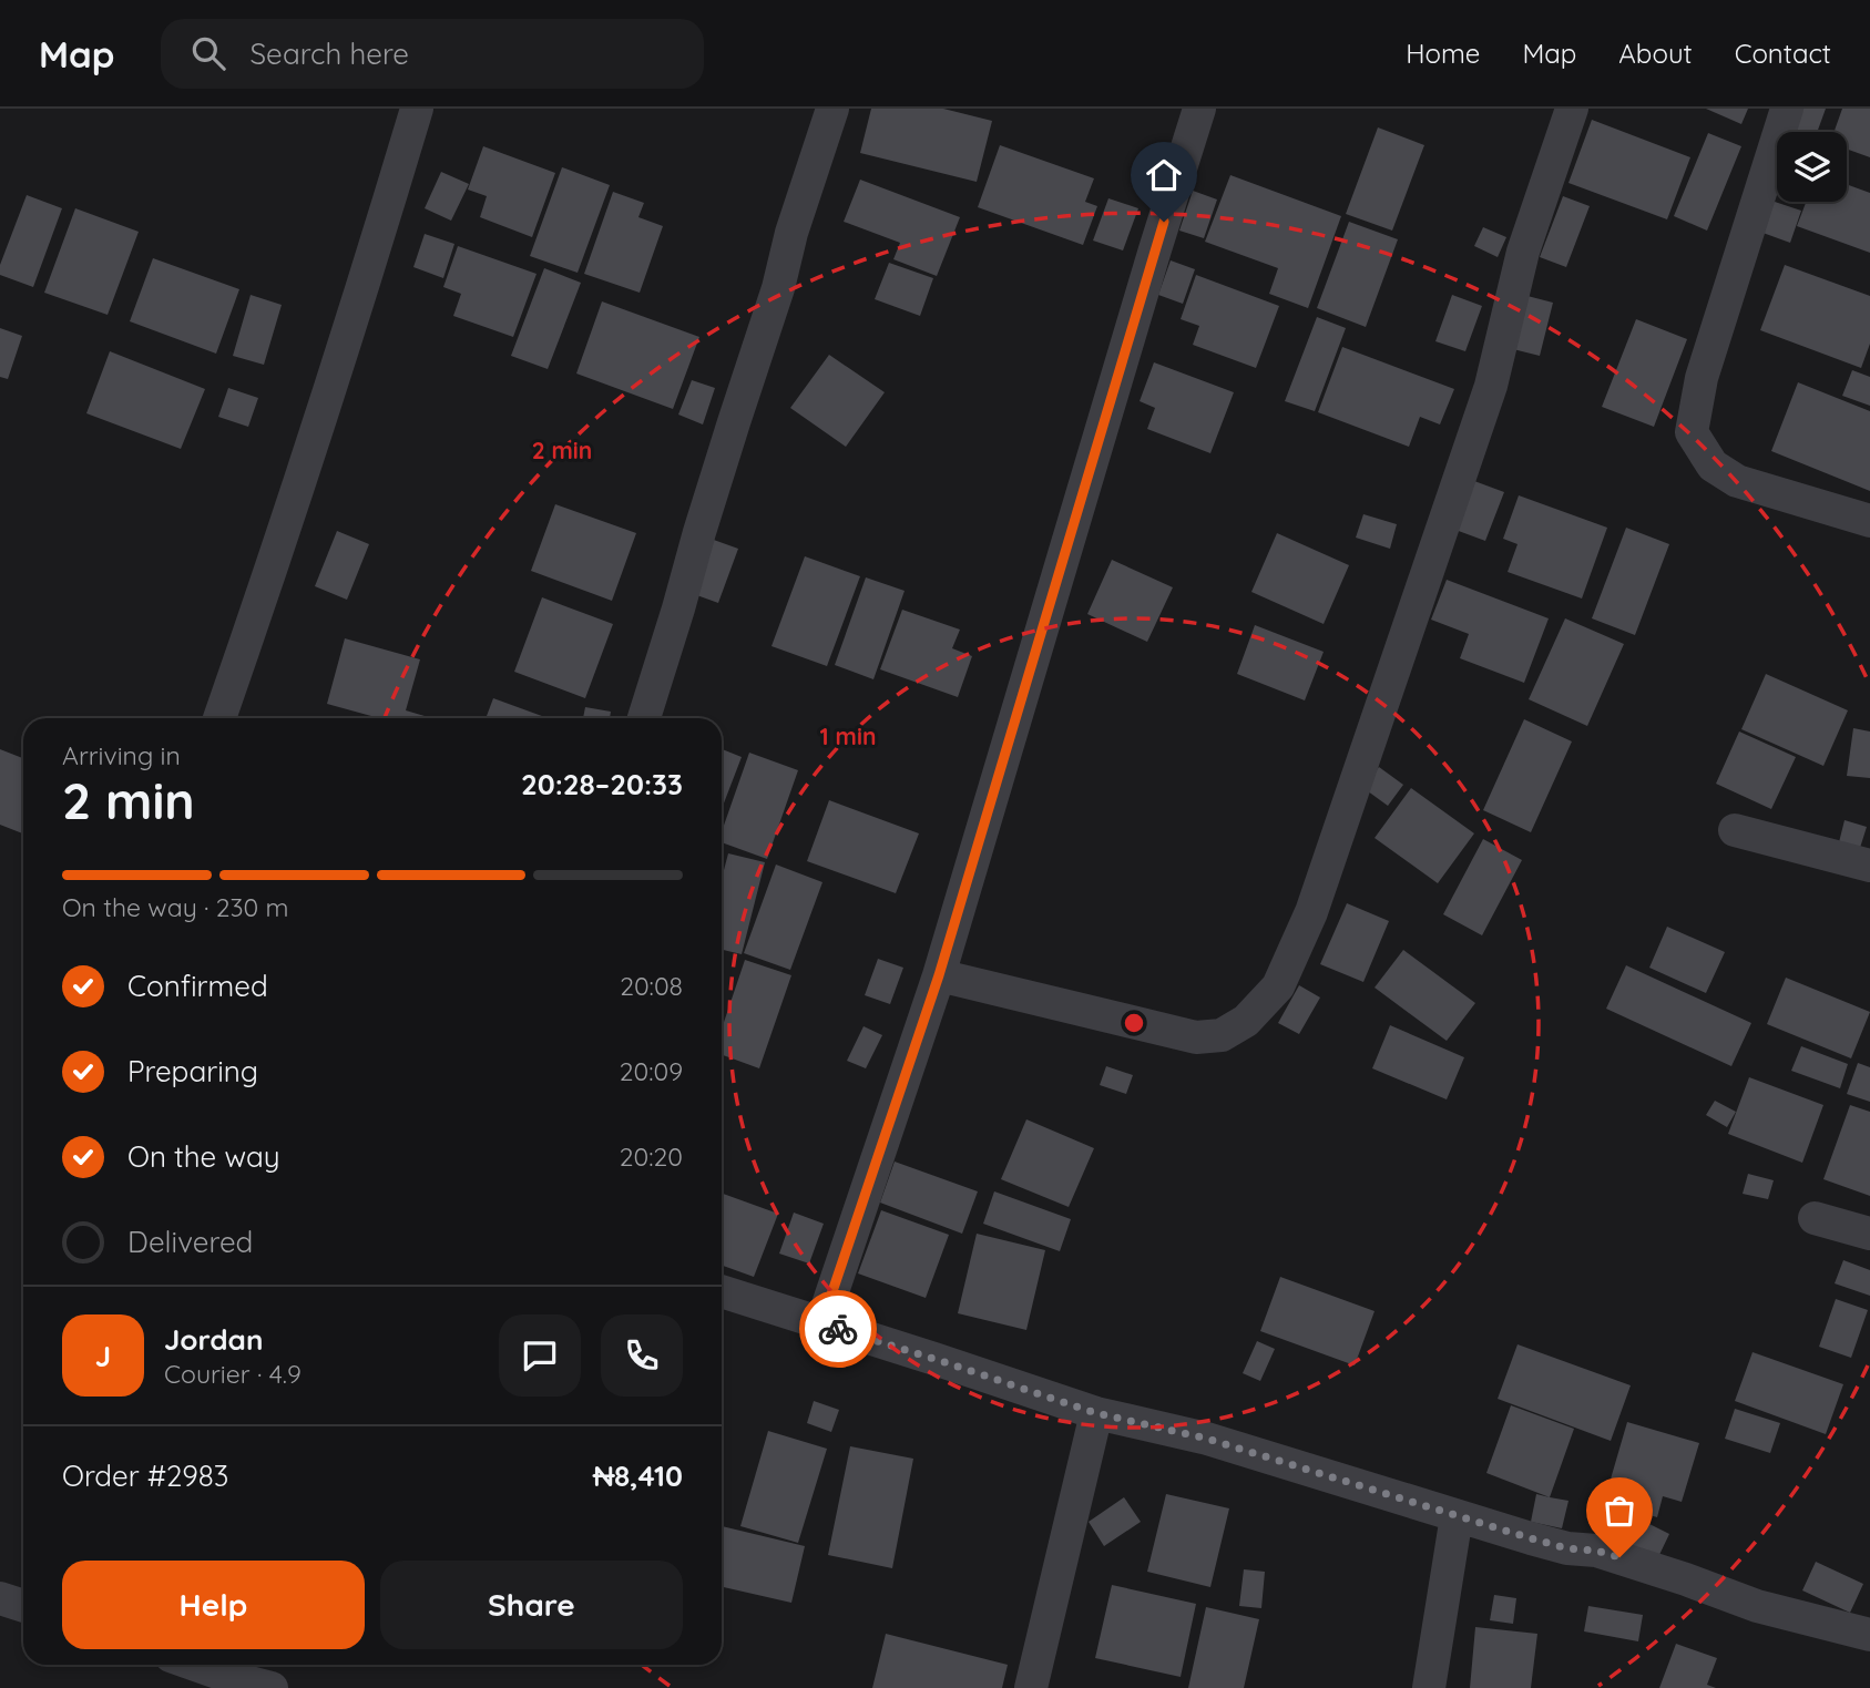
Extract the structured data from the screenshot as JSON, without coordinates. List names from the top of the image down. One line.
{"page":{"header":"Map","search":"Search here","nav":["Home","Map","About","Contact"],"heading":["2 min","Arriving in","20:28–20:33"],"panel":["Jordan","Courier · 4.9","Order #2983","₦8,410"],"bar":"On the way · 230 m","list":[["Confirmed","20:08"],["Preparing","20:09"],["On the way","20:20"],"Delivered"],"round":"J","buttons":["Help","Share"]},"rings":["2 min","1 min"]}
